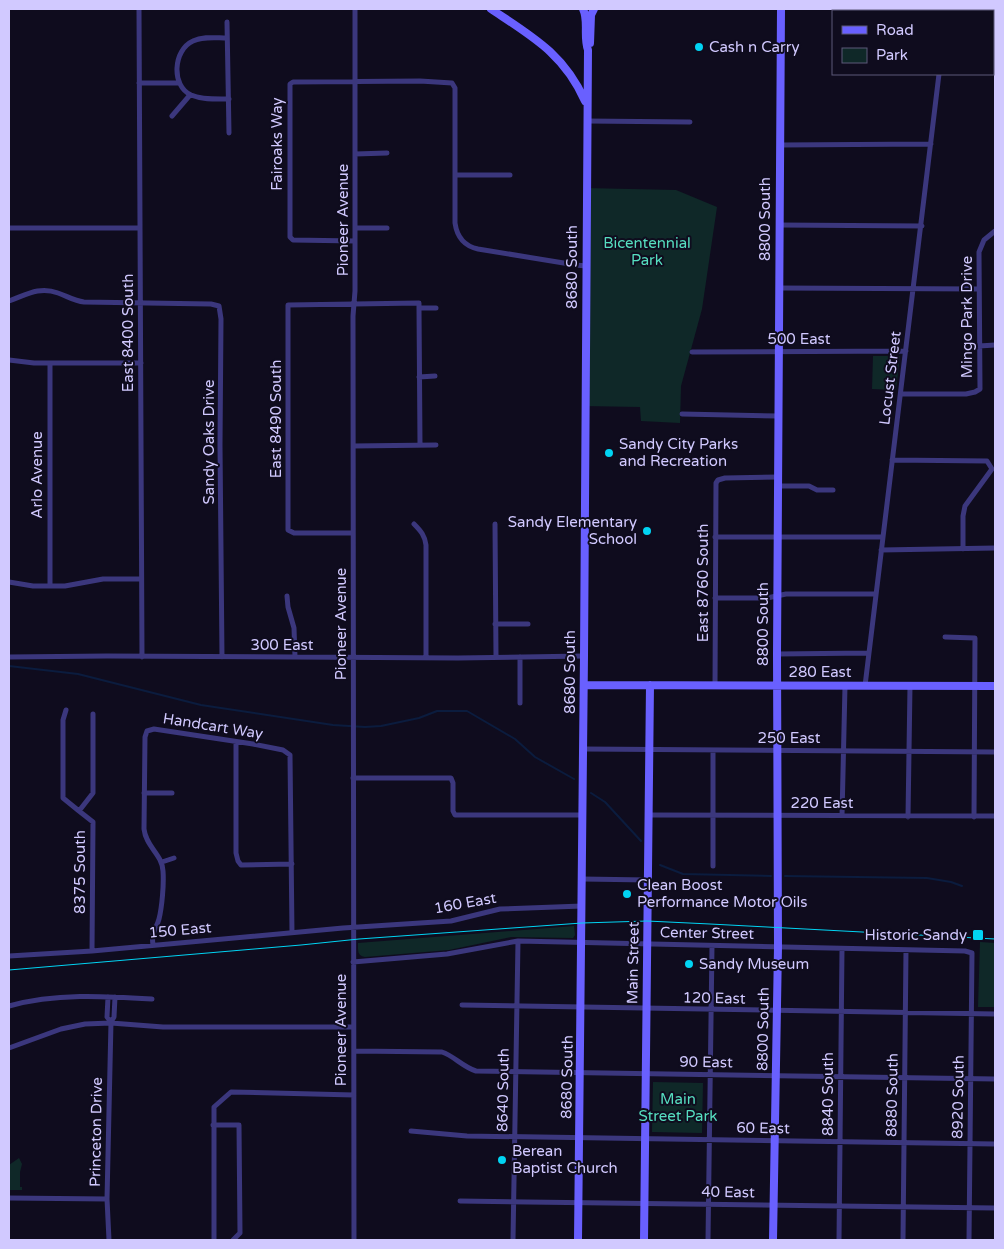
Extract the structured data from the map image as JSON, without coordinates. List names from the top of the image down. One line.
{"streets":{"street":["Fairoaks Way","8800 South","Pioneer Avenue","8680 South","Mingo Park Drive","East 8400 South","500 East","Locust Street","East 8490 South","Sandy Oaks Drive","Arlo Avenue","East 8760 South","300 East","280 East","Handcart Way","250 East","220 East","8375 South","160 East","150 East","Center Street","Main Street","120 East","90 East","8640 South","8840 South","8880 South","8920 South","60 East","Princeton Drive","40 East"]},"crossings":[["Fairoaks Way","Pioneer Avenue"],["8800 South","500 East"],["8800 South","East 8760 South"],["8800 South","280 East"],["8800 South","250 East"],["8800 South","220 East"],["8800 South","Center Street"],["8800 South","120 East"],["8800 South","90 East"],["8800 South","60 East"],["8800 South","40 East"],["Pioneer Avenue","East 8490 South"],["Pioneer Avenue","300 East"],["Pioneer Avenue","160 East"],["Pioneer Avenue","150 East"],["Pioneer Avenue","Center Street"],["Pioneer Avenue","90 East"],["8680 South","300 East"],["8680 South","280 East"],["8680 South","250 East"],["8680 South","160 East"],["8680 South","Center Street"],["8680 South","120 East"],["8680 South","90 East"],["8680 South","60 East"],["8680 South","40 East"],["Mingo Park Drive","Locust Street"],["East 8400 South","Sandy Oaks Drive"],["East 8400 South","300 East"],["500 East","Locust Street"],["Locust Street","280 East"],["Sandy Oaks Drive","300 East"],["East 8760 South","280 East"],["280 East","Main Street"],["250 East","Main Street"],["220 East","Main Street"],["8375 South","150 East"],["160 East","150 East"],["Center Street","Main Street"],["Center Street","8640 South"],["Center Street","8840 South"],["Center Street","8880 South"],["Center Street","8920 South"],["Main Street","120 East"],["Main Street","90 East"],["Main Street","60 East"],["Main Street","40 East"],["120 East","8640 South"],["120 East","8840 South"],["120 East","8880 South"],["120 East","8920 South"],["90 East","8640 South"],["90 East","8840 South"],["90 East","8880 South"],["90 East","8920 South"],["8640 South","60 East"],["8640 South","40 East"],["8840 South","60 East"],["8840 South","40 East"],["8880 South","60 East"],["8880 South","40 East"],["8920 South","60 East"],["8920 South","40 East"]],"parks":["Bicentennial Park","Main Street Park"],"places":{"other":["Cash n Carry","Sandy City Parks and Recreation","Sandy Elementary School","Clean Boost Performance Motor Oils","Sandy Museum","Berean Baptist Church"],"transit":["Historic Sandy"]},"legend":["Road","Park"]}
